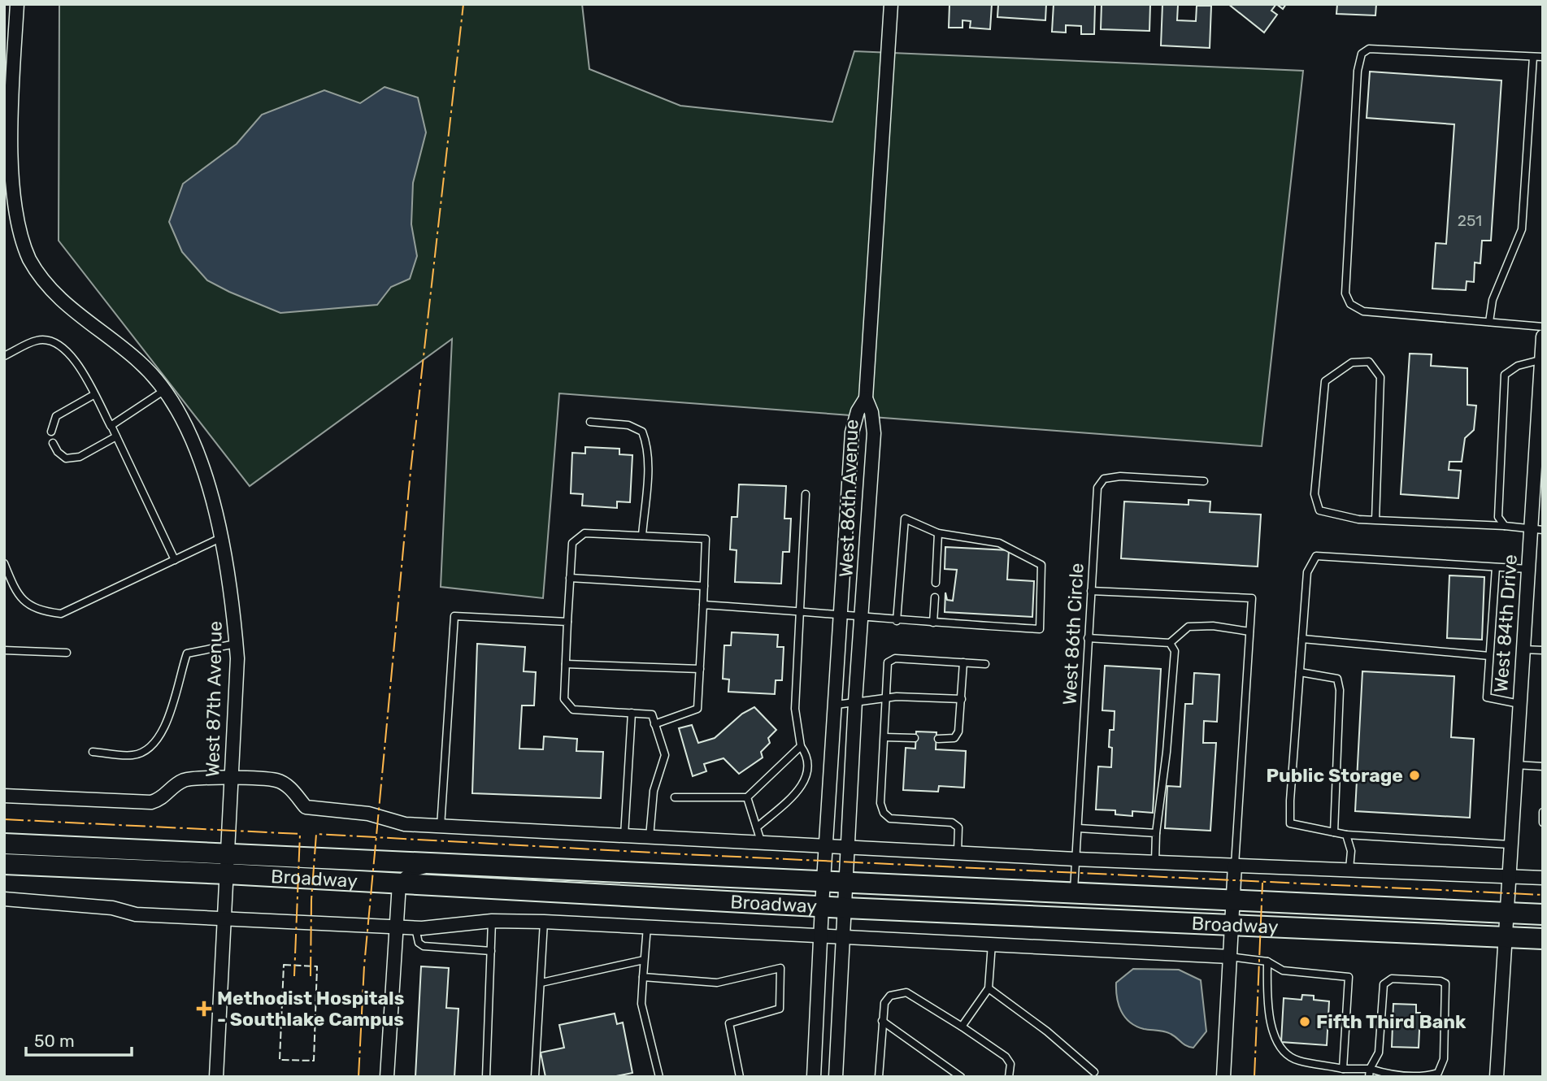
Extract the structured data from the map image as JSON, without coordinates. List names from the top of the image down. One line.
{"streets":{"main road":["Broadway"],"street":["West 86th Avenue","West 84th Drive","West 87th Avenue"],"lane":["West 86th Circle"]},"crossings":[["West 86th Avenue","Broadway"],["West 84th Drive","Broadway"],["West 86th Circle","Broadway"],["West 87th Avenue","Broadway"]],"places":{"other":["Public Storage","Fifth Third Bank"],"health":["Methodist Hospitals - Southlake Campus"]},"house_numbers":["251"],"scale_bar":"50 m"}
